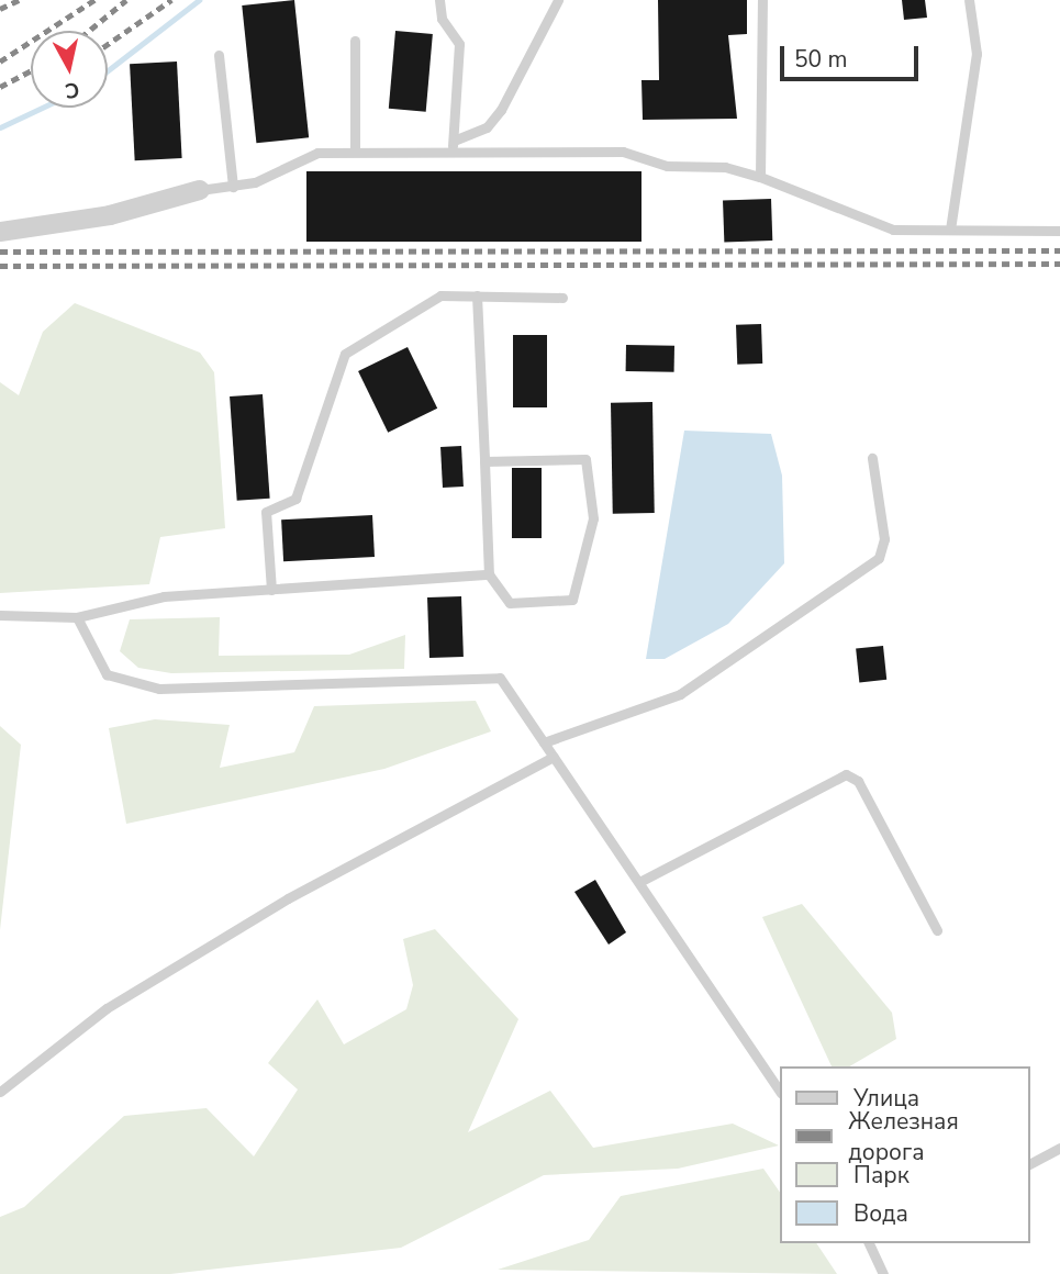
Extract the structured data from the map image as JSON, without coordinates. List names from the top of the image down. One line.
{"legend":["Улица","Железная дорога","Парк","Вода"],"scale_bar":"50 m","north":"bottom"}
